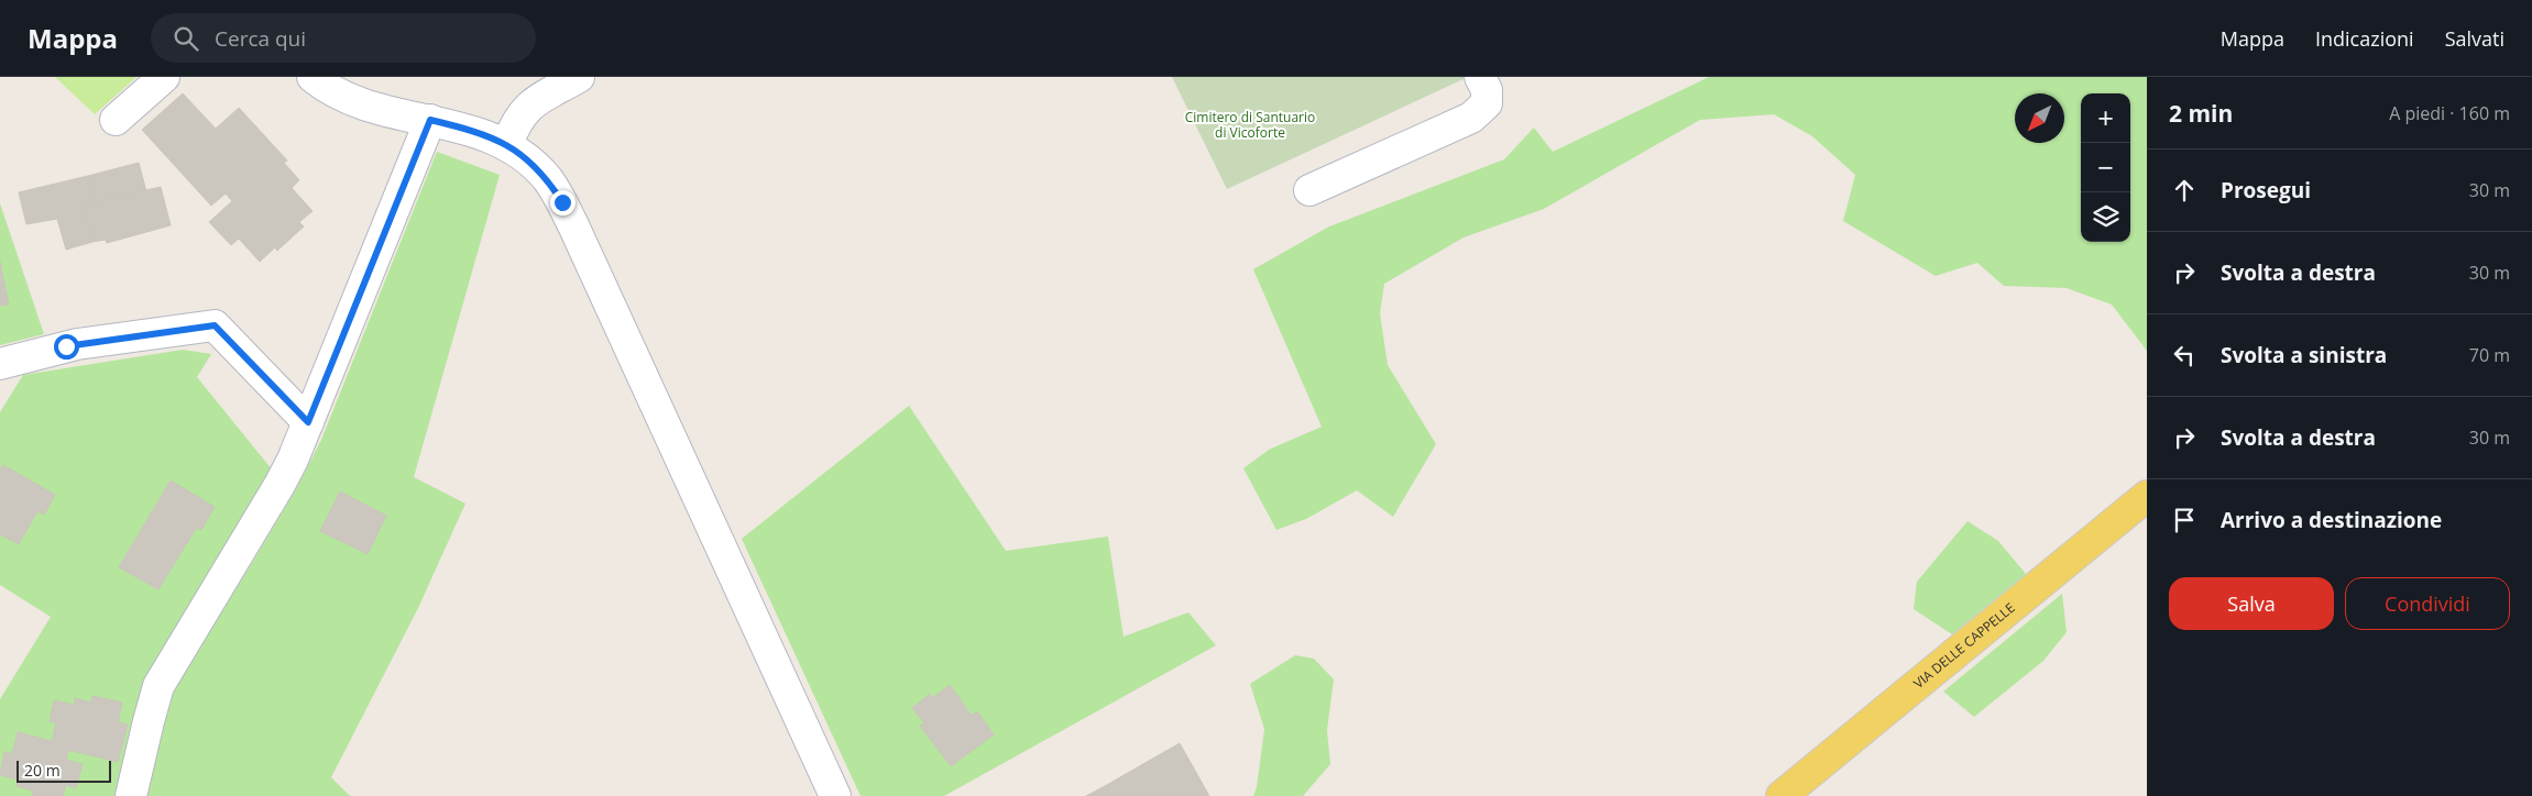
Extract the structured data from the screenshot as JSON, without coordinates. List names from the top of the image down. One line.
{"streets":{"main road":["VIA DELLE CAPPELLE"]},"parks":["Cimitero di Santuario di Vicoforte"],"scale_bar":"20 m","north":"bottom left","page":{"header":"Mappa","search":"Cerca qui","nav":["Mappa","Indicazioni","Salvati"],"heading":["2 min","A piedi · 160 m"],"map_buttons":["+","−"],"list":[["Prosegui","30 m"],["Svolta a destra","30 m"],["Svolta a sinistra","70 m"],["Svolta a destra","30 m"],"Arrivo a destinazione"],"buttons":["Salva","Condividi"],"scale":"20 m"}}
